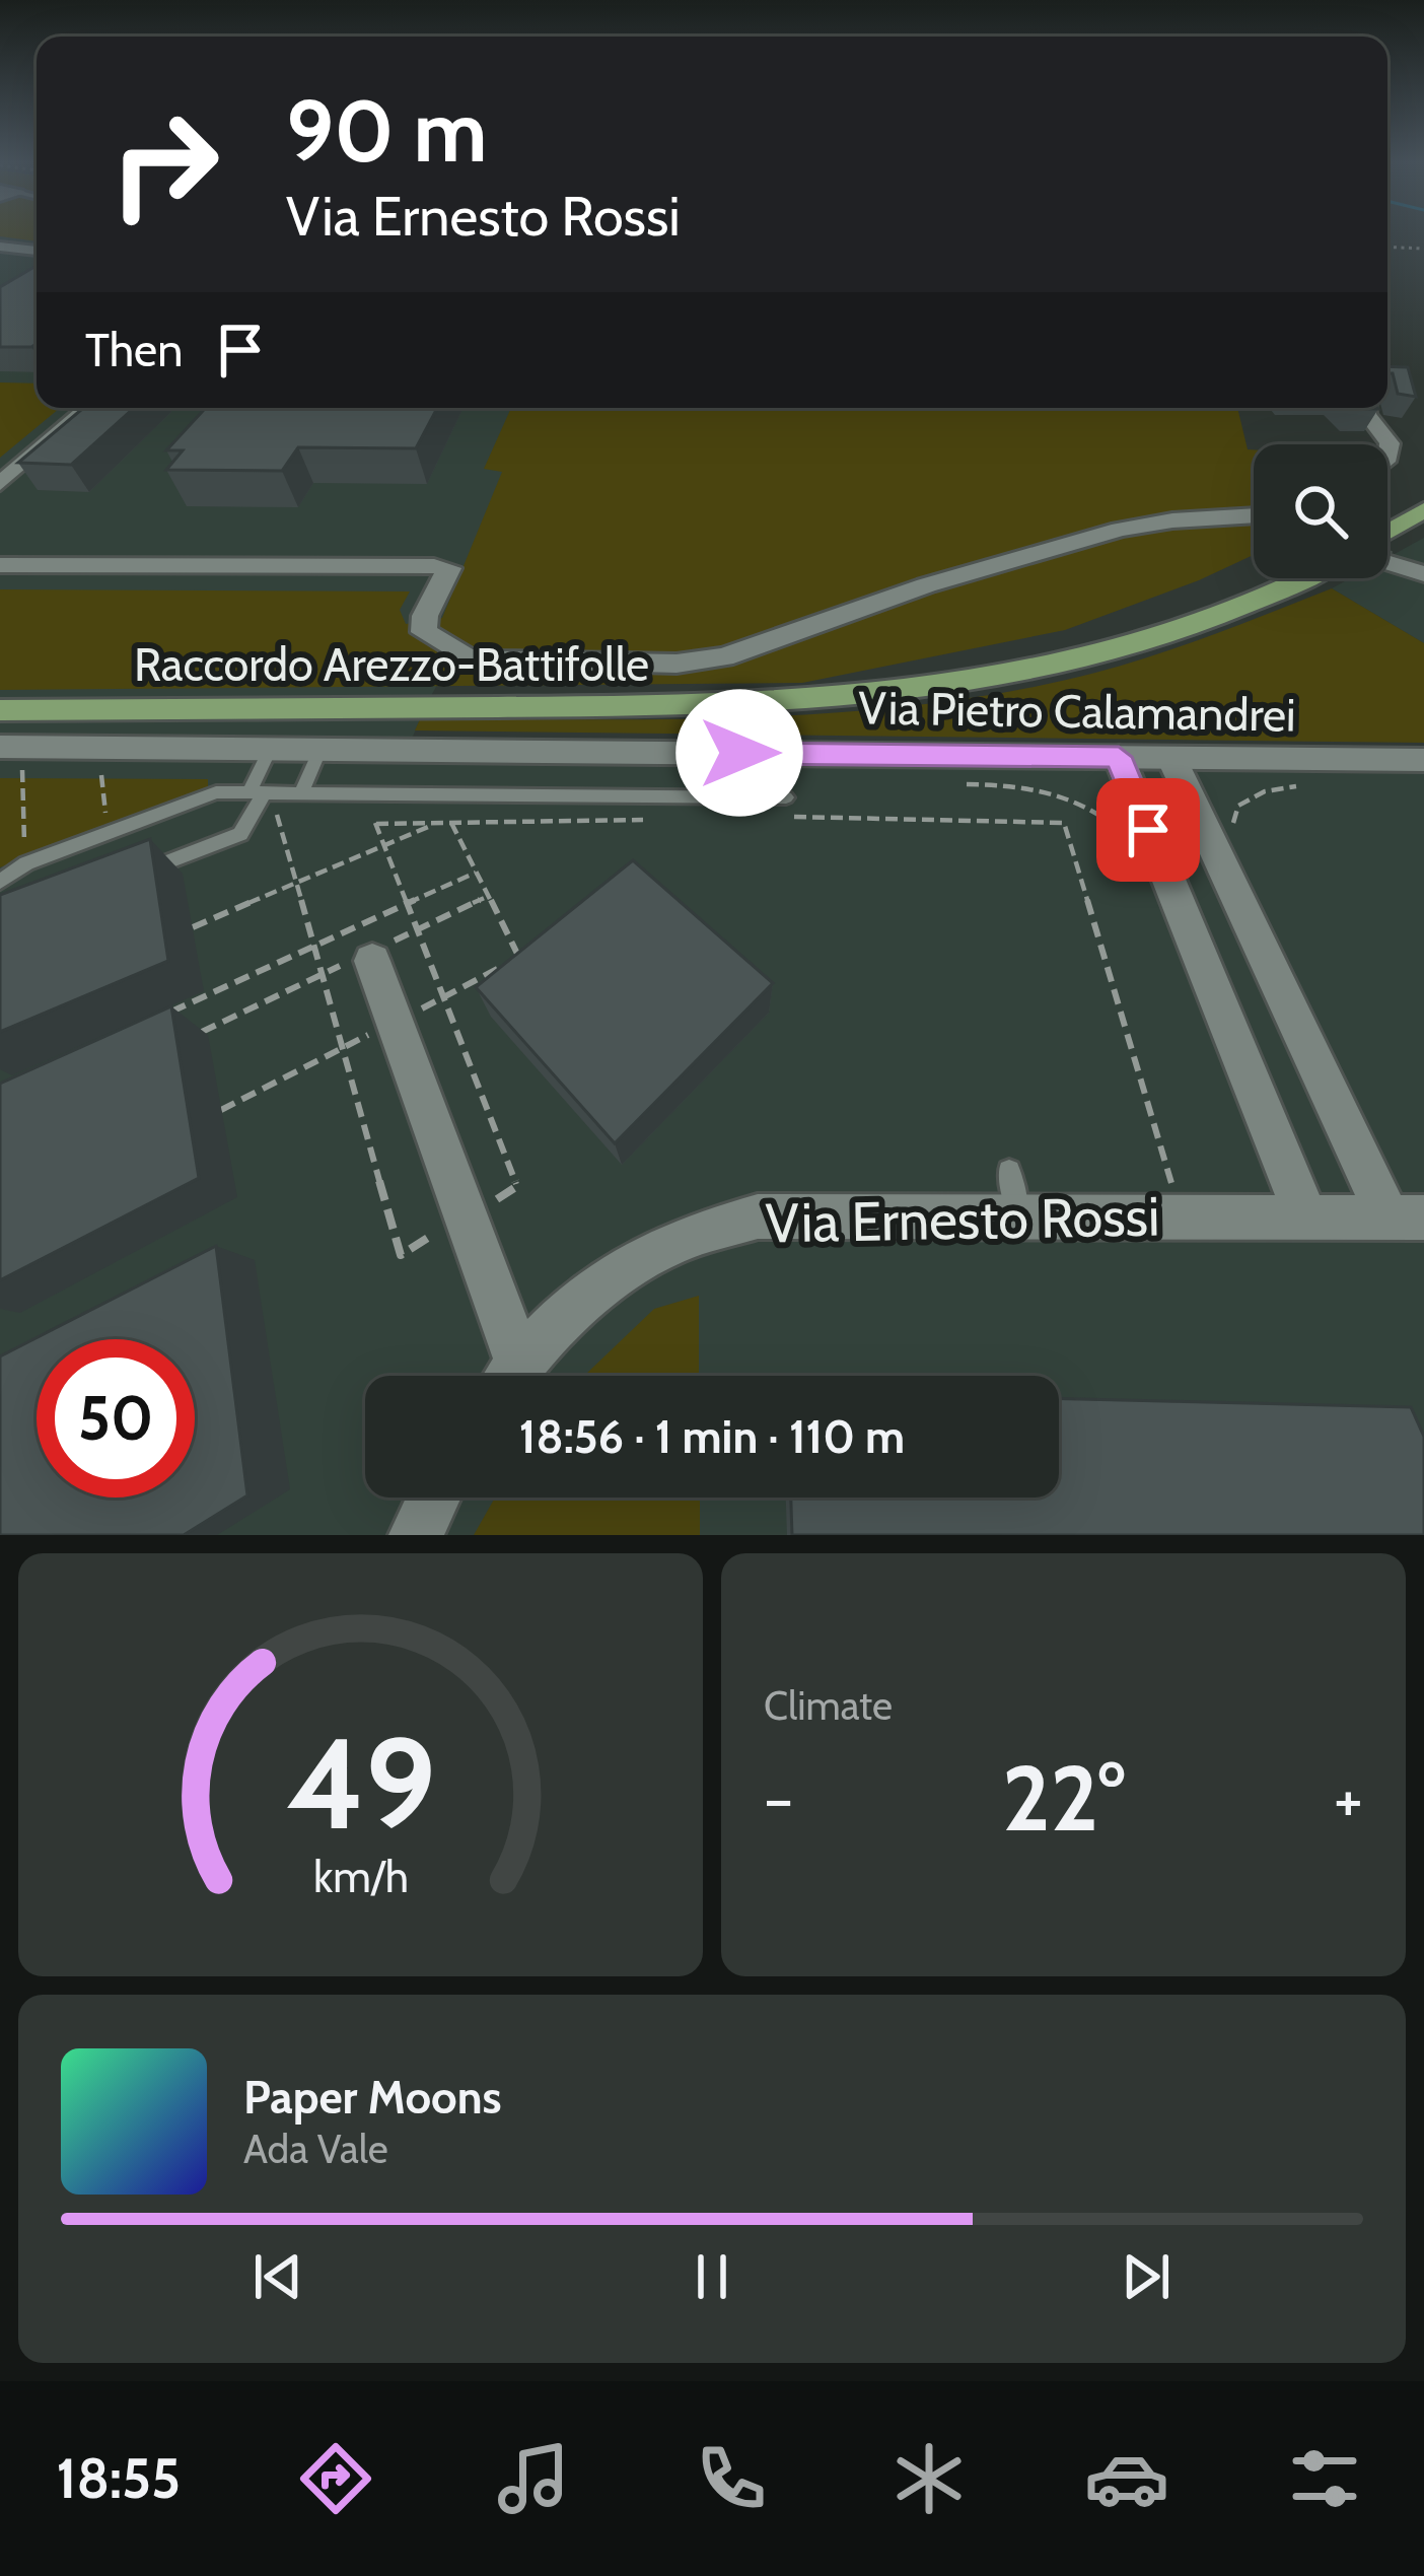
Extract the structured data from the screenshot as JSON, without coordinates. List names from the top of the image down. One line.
{"streets":{"main road":["Raccordo Arezzo-Battifolle"],"street":["Via Pietro Calamandrei","Via Ernesto Rossi"]},"crossings":[["Via Pietro Calamandrei","Via Ernesto Rossi"]],"page":{"turn":["90 m","Via Ernesto Rossi"],"then":"Then","limit":"50","trip":"18:56 · 1 min · 110 m","tile":"Climate","heat":["−","22°","+"],"song":["Paper Moons","Ada Vale"],"tabs":"18:55","gauge":["49","km/h"]}}
